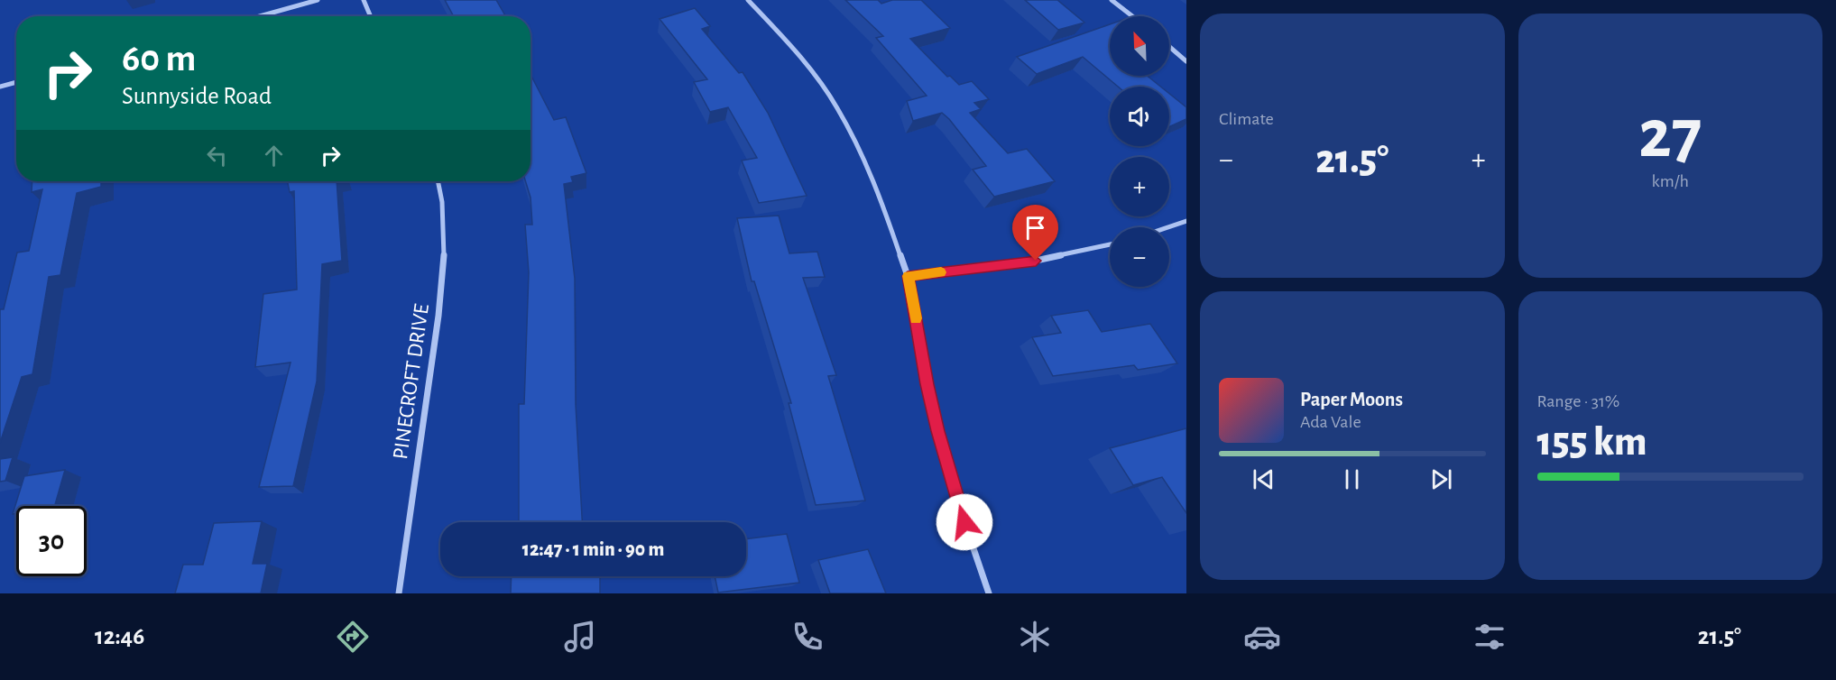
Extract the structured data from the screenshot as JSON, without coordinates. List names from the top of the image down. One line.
{"streets":{"street":["PINECROFT DRIVE"]},"north":"top left","page":{"tile":["Climate",["27","km/h"],["Range · 31%","155 km"]],"map_buttons":["+","−"],"turn":["60 m","Sunnyside Road"],"heat":["−","21.5°","+"],"song":["Paper Moons","Ada Vale"],"limit":"30","trip":"12:47 · 1 min · 90 m","tabs":["12:46","21.5°"]}}
